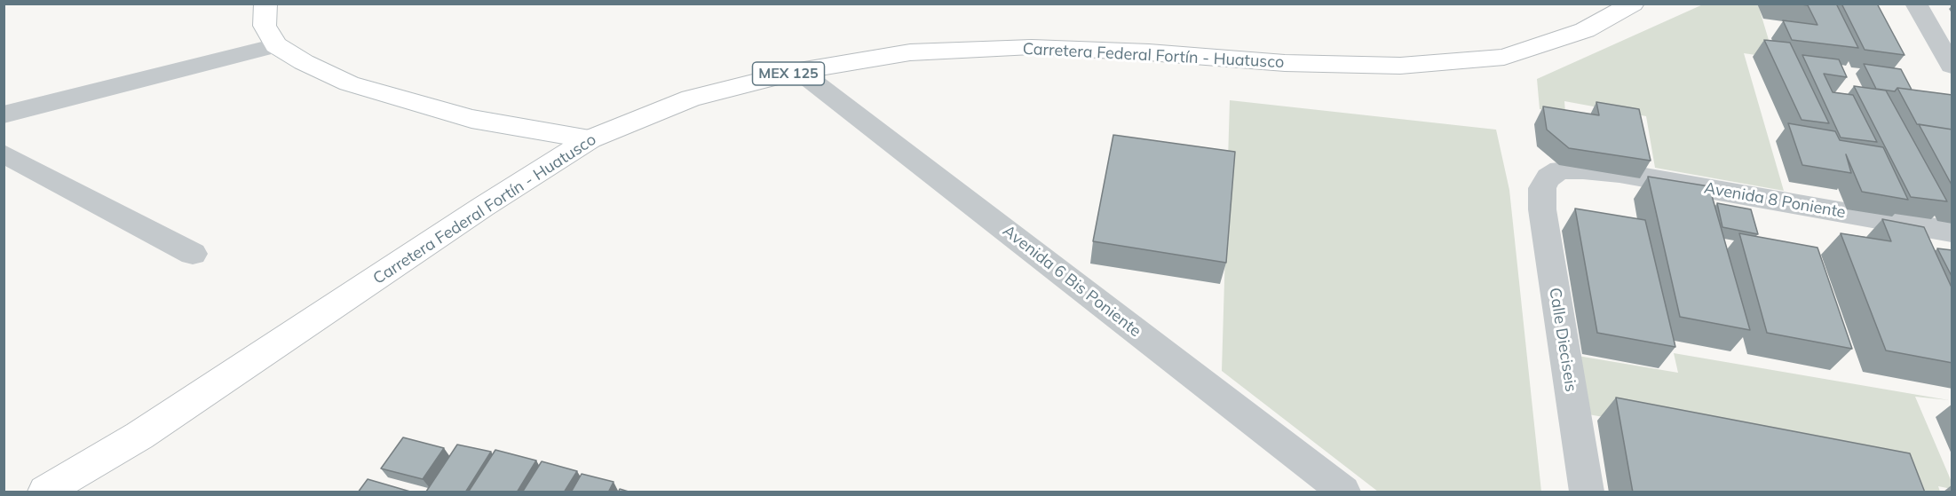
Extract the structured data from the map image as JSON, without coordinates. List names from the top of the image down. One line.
{"streets":{"main road":["Carretera Federal Fortín - Huatusco","MEX 125"],"street":["Avenida 8 Poniente","Avenida 6 Bis Poniente","Calle Dieciseis"]},"crossings":[["Carretera Federal Fortín - Huatusco","Avenida 6 Bis Poniente"],["Avenida 8 Poniente","Calle Dieciseis"]]}
